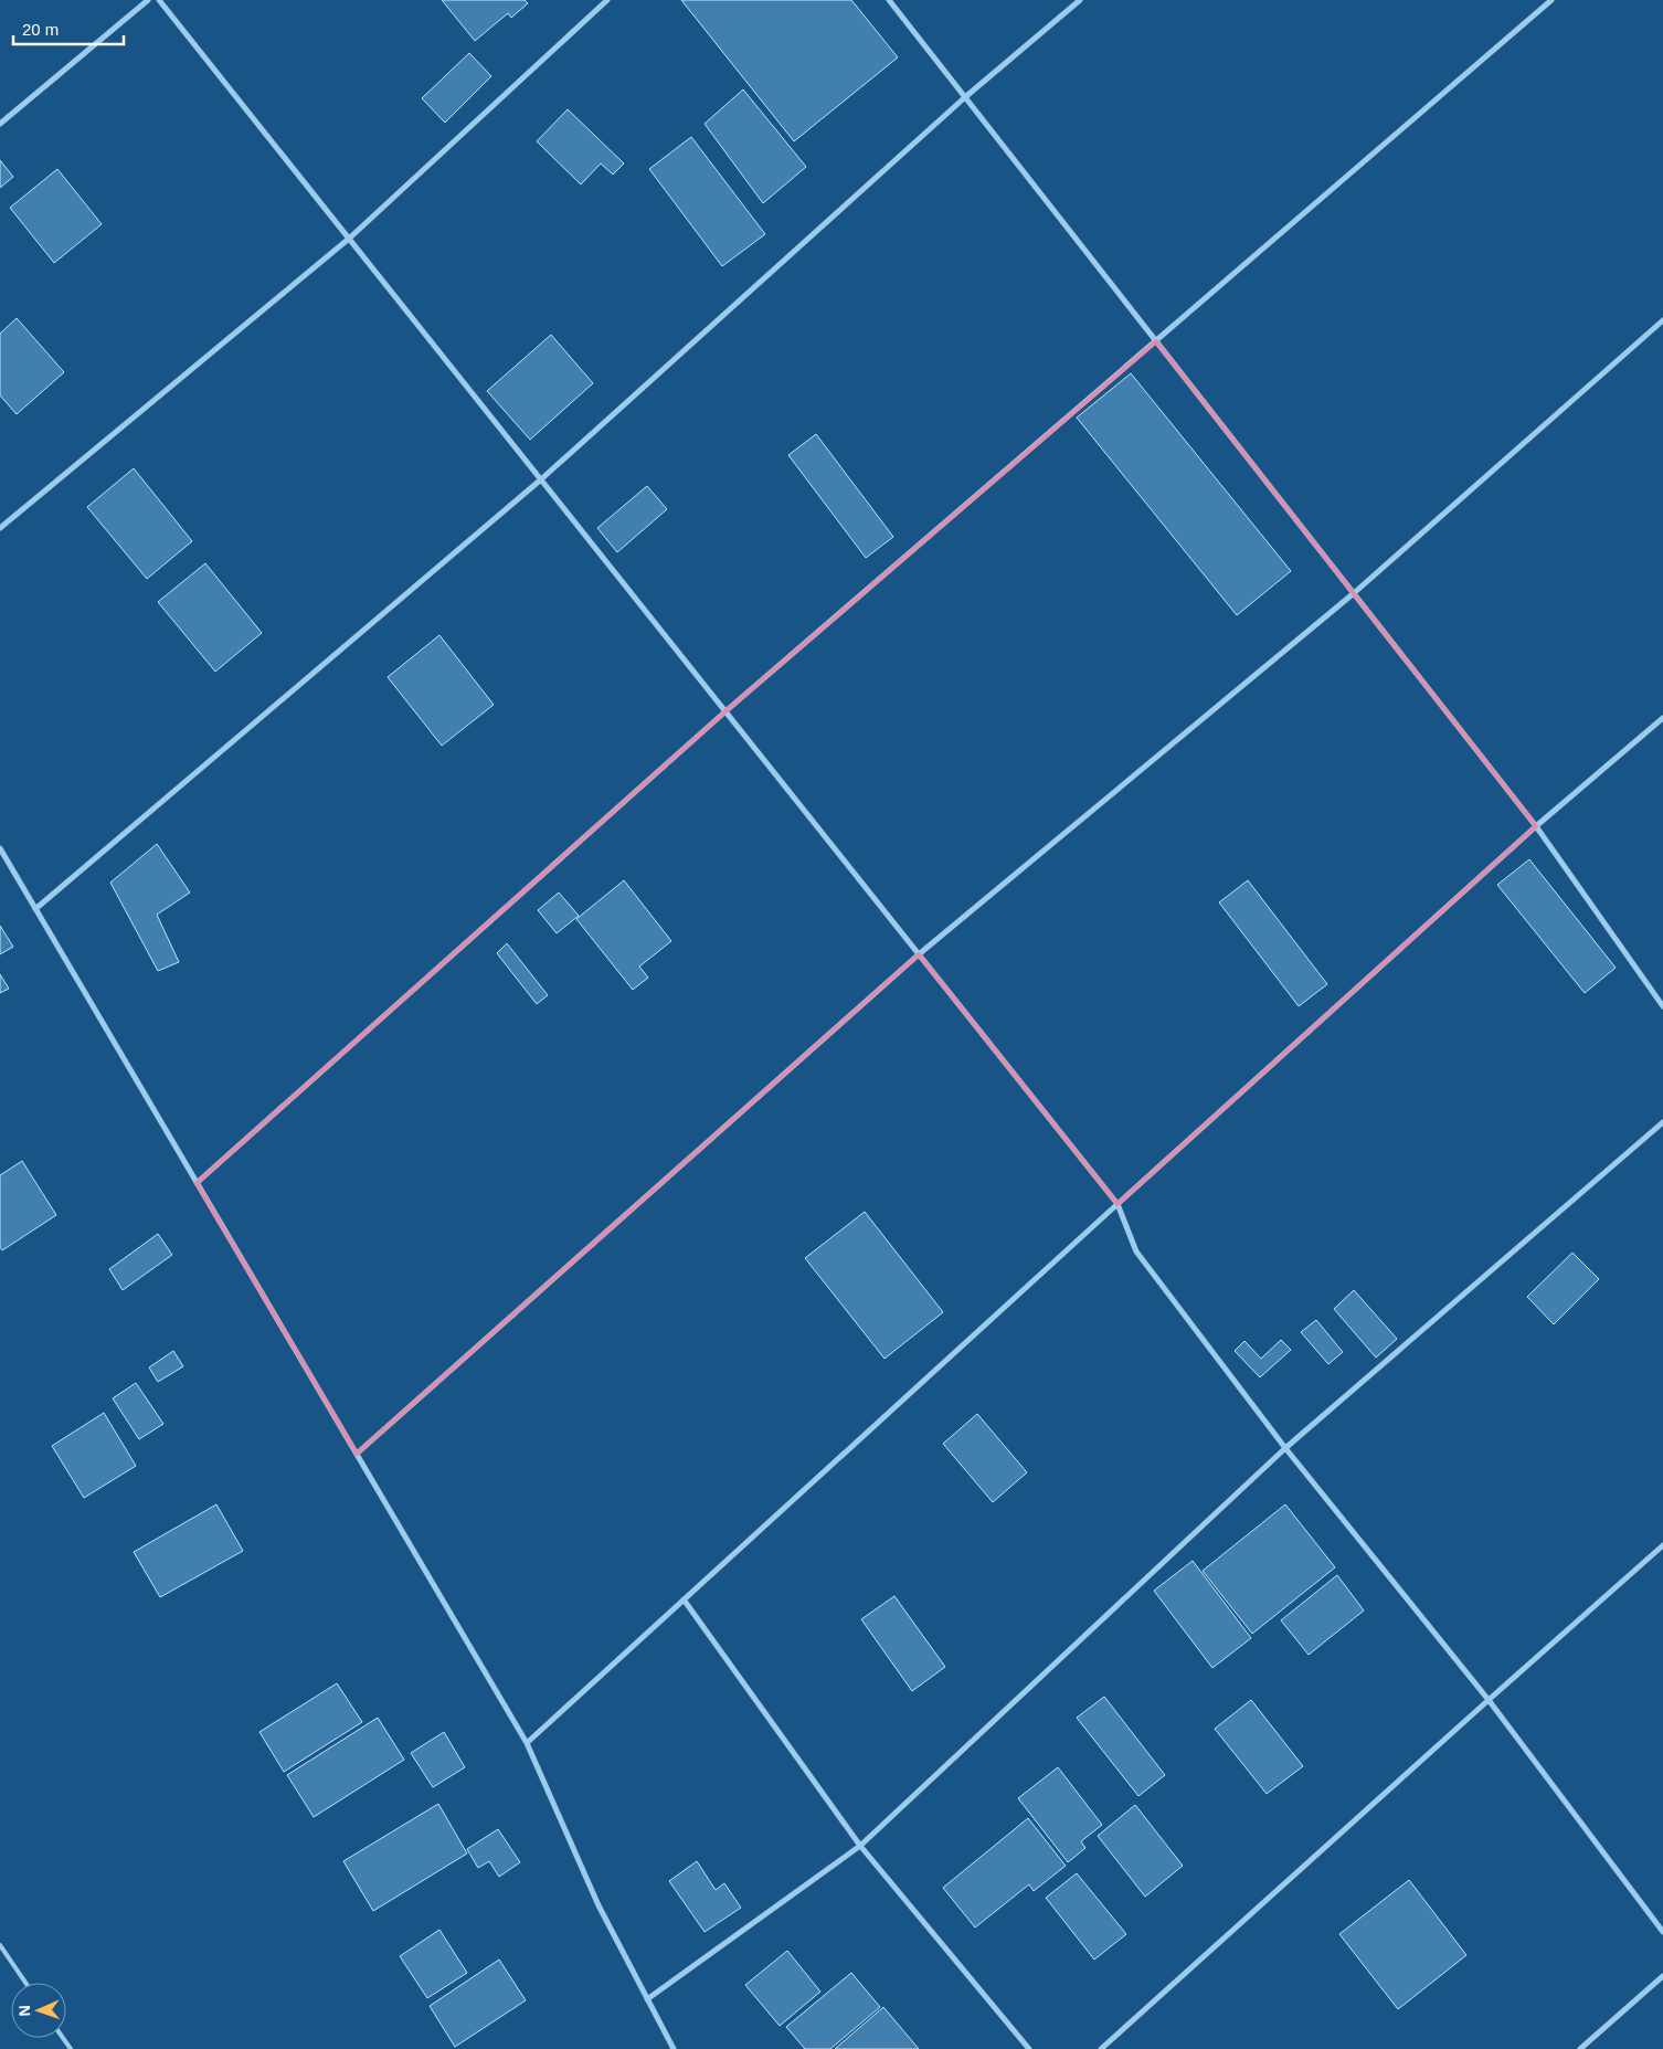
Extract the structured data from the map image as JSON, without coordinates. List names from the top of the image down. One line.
{"scale_bar":"20 m","north":"left"}
